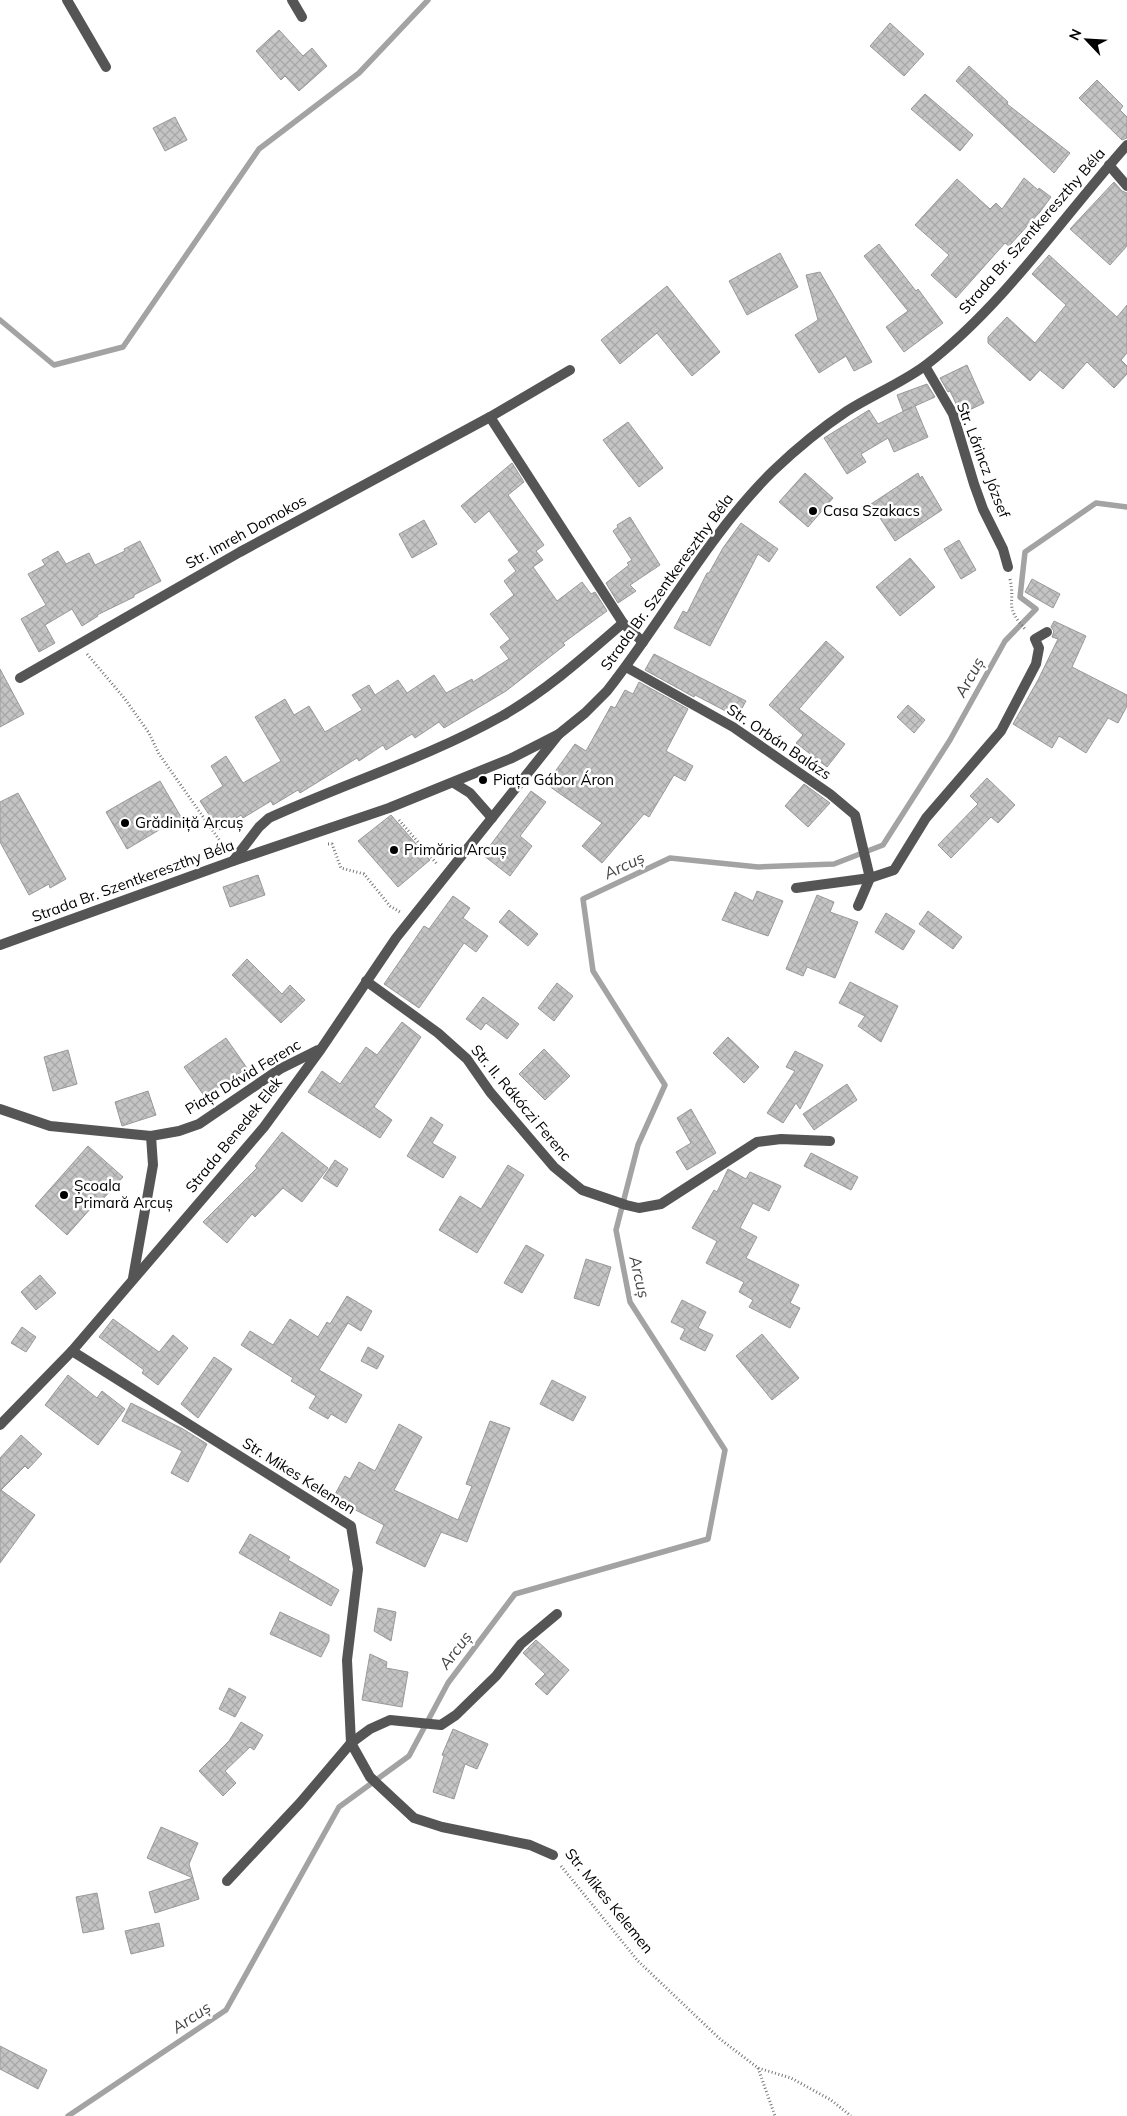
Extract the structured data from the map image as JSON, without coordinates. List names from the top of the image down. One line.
{"streets":{"street":["Strada Br. Szentkereszthy Béla","Str. Lőrincz József","Str. Imreh Domokos","Str. Orbán Balázs","Piața Dávid Ferenc","Str. II. Rákóczi Ferenc","Strada Benedek Elek","Str. Mikes Kelemen"]},"crossings":[["Strada Br. Szentkereszthy Béla","Str. Lőrincz József"],["Strada Br. Szentkereszthy Béla","Str. Orbán Balázs"],["Piața Dávid Ferenc","Strada Benedek Elek"],["Str. II. Rákóczi Ferenc","Strada Benedek Elek"],["Strada Benedek Elek","Str. Mikes Kelemen"]],"water":["Arcuș"],"places":["Casa Szakacs","Piața Gábor Áron","Grădiniță Arcuș","Primăria Arcuș","Școala Primară Arcuș"],"north":"top left"}
